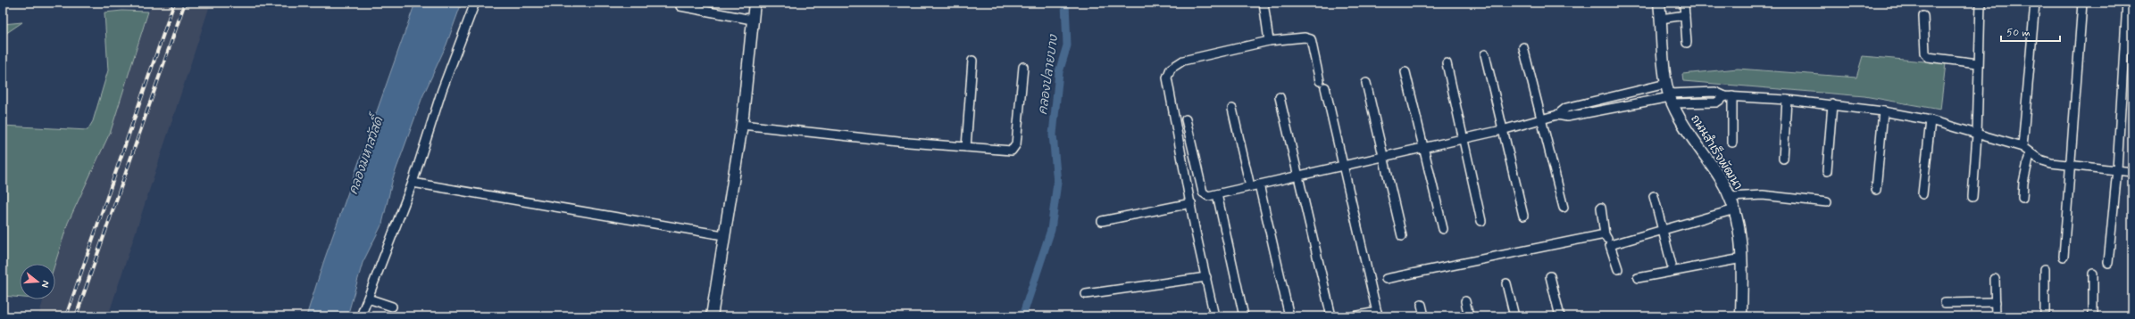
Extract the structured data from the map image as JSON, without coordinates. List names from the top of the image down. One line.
{"streets":{"street":["ถนนสำเร็จพัฒนา"]},"water":["คลองปลายบาง","คลองมหาสวัสดิ์"],"scale_bar":"50 m","north":"right"}
